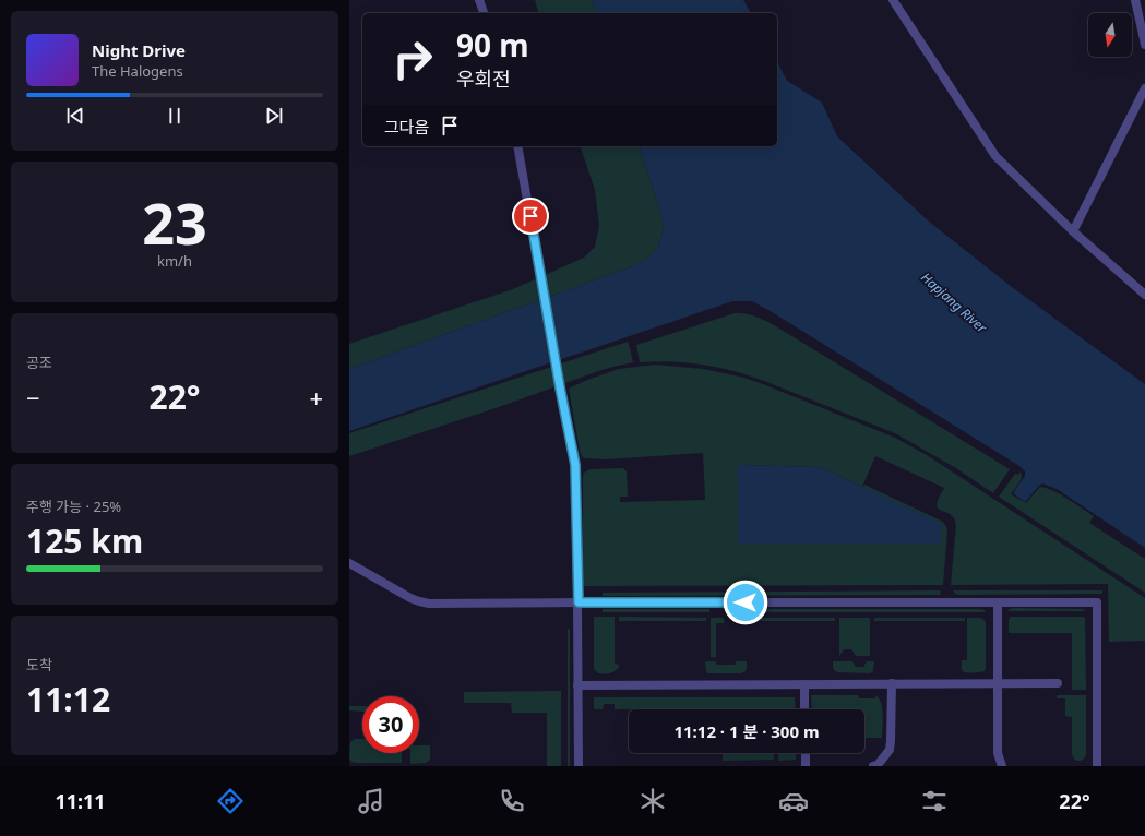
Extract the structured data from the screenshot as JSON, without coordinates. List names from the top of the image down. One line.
{"water":["Hapjang River"],"north":"bottom","page":{"turn":["90 m","우회전"],"song":["Night Drive","The Halogens"],"then":"그다음","tile":[["23","km/h"],"공조",["주행 가능 · 25%","125 km"],["도착","11:12"]],"heat":["−","22°","+"],"limit":"30","trip":"11:12 · 1 분 · 300 m","tabs":["11:11","22°"]}}
